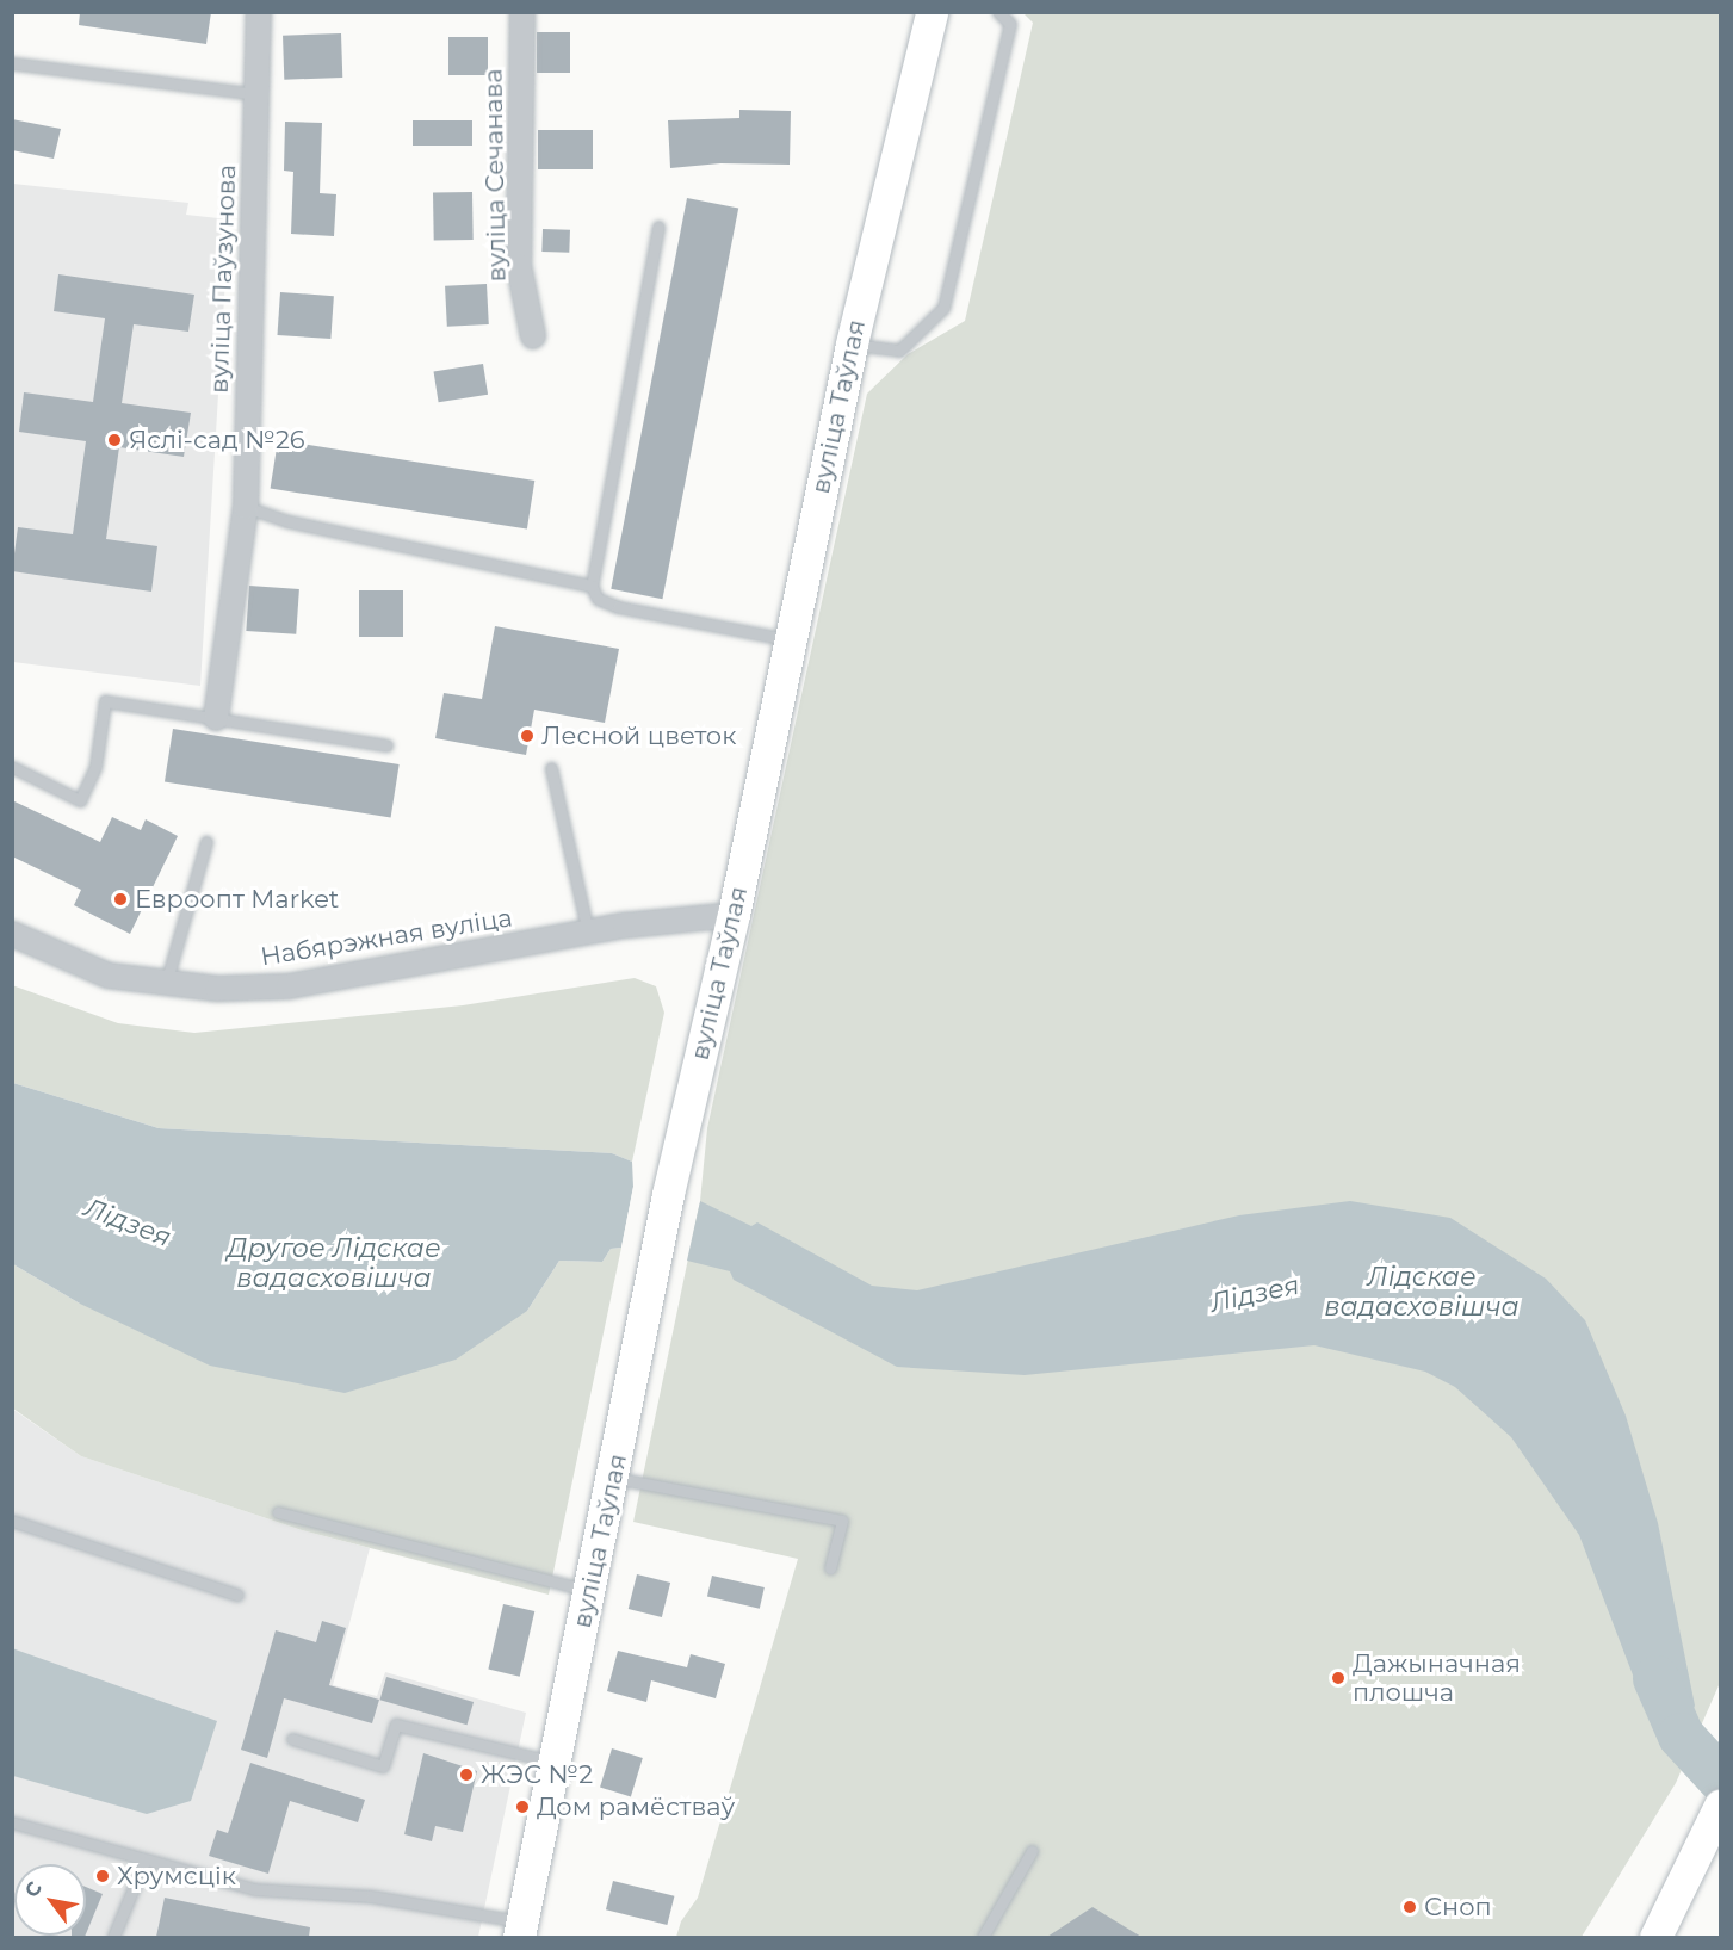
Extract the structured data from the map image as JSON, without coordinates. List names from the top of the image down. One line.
{"streets":{"main road":["вуліца Таўлая"],"street":["вуліца Сечанава","вуліца Паўзунова","Набярэжная вуліца"]},"crossings":[["вуліца Таўлая","Набярэжная вуліца"]],"water":["Лідзея","Другое Лідскае вадасховішча","Лідскае вадасховішча"],"places":["Яслі-сад №26","Лесной цветок","Евроопт Market","Дажыначная плошча","ЖЭС №2","Дом рамёстваў","Хрумсцік","Сноп"],"north":"top left"}
